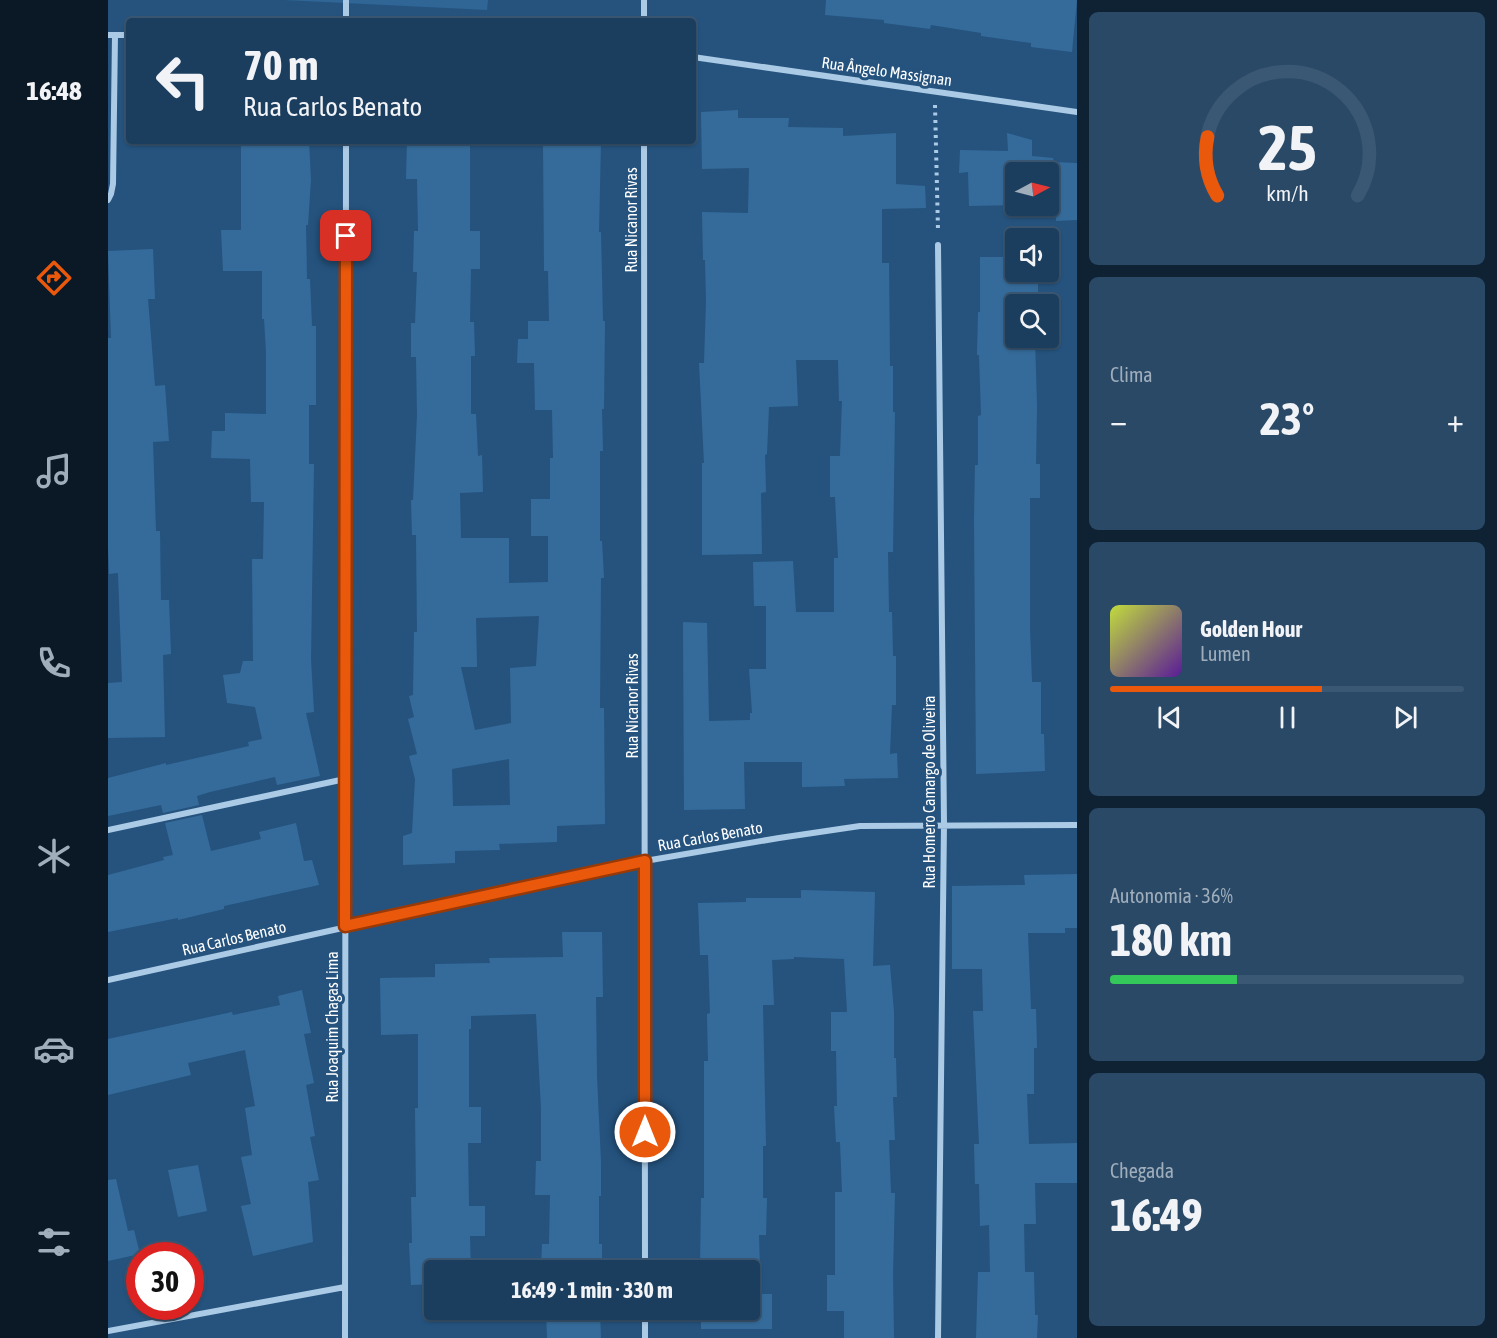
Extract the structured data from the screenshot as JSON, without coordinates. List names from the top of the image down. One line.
{"streets":{"street":["Rua Ângelo Massignan","Rua Nicanor Rivas","Rua Homero Camargo de Oliveira","Rua Carlos Benato","Rua Joaquim Chagas Lima"]},"crossings":[["Rua Nicanor Rivas","Rua Carlos Benato"],["Rua Homero Camargo de Oliveira","Rua Carlos Benato"],["Rua Carlos Benato","Rua Joaquim Chagas Lima"]],"north":"right","page":{"tabs":"16:48","turn":["70 m","Rua Carlos Benato"],"tile":["Clima",["Autonomia · 36%","180 km"],["Chegada","16:49"]],"heat":["−","23°","+"],"song":["Golden Hour","Lumen"],"limit":"30","trip":"16:49 · 1 min · 330 m","gauge":["25","km/h"]}}
